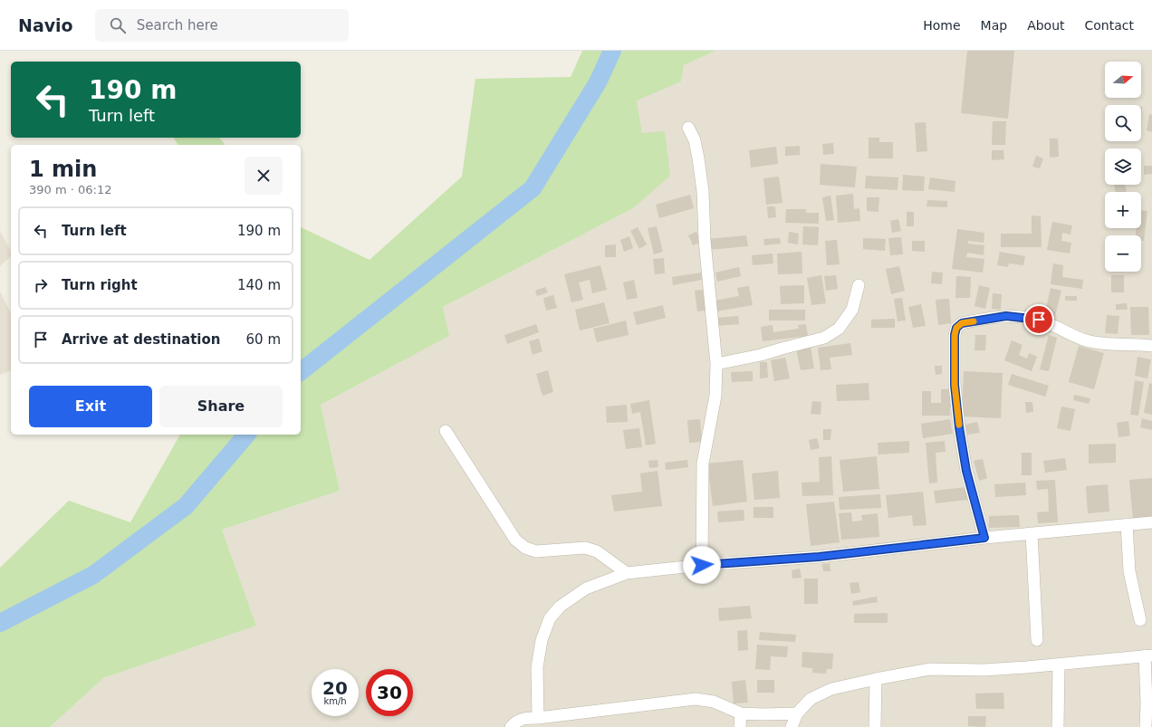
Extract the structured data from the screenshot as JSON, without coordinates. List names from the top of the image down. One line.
{"north":"right","page":{"header":"Navio","search":"Search here","nav":["Home","Map","About","Contact"],"map_buttons":["+","−"],"turn":["190 m","Turn left"],"heading":["1 min","390 m · 06:12"],"list":[{"name":"Turn left","value":"190 m"},{"name":"Turn right","value":"140 m"},{"name":"Arrive at destination","value":"60 m"}],"buttons":["Exit","Share"],"speed":"20 km/h","limit":"30"}}
